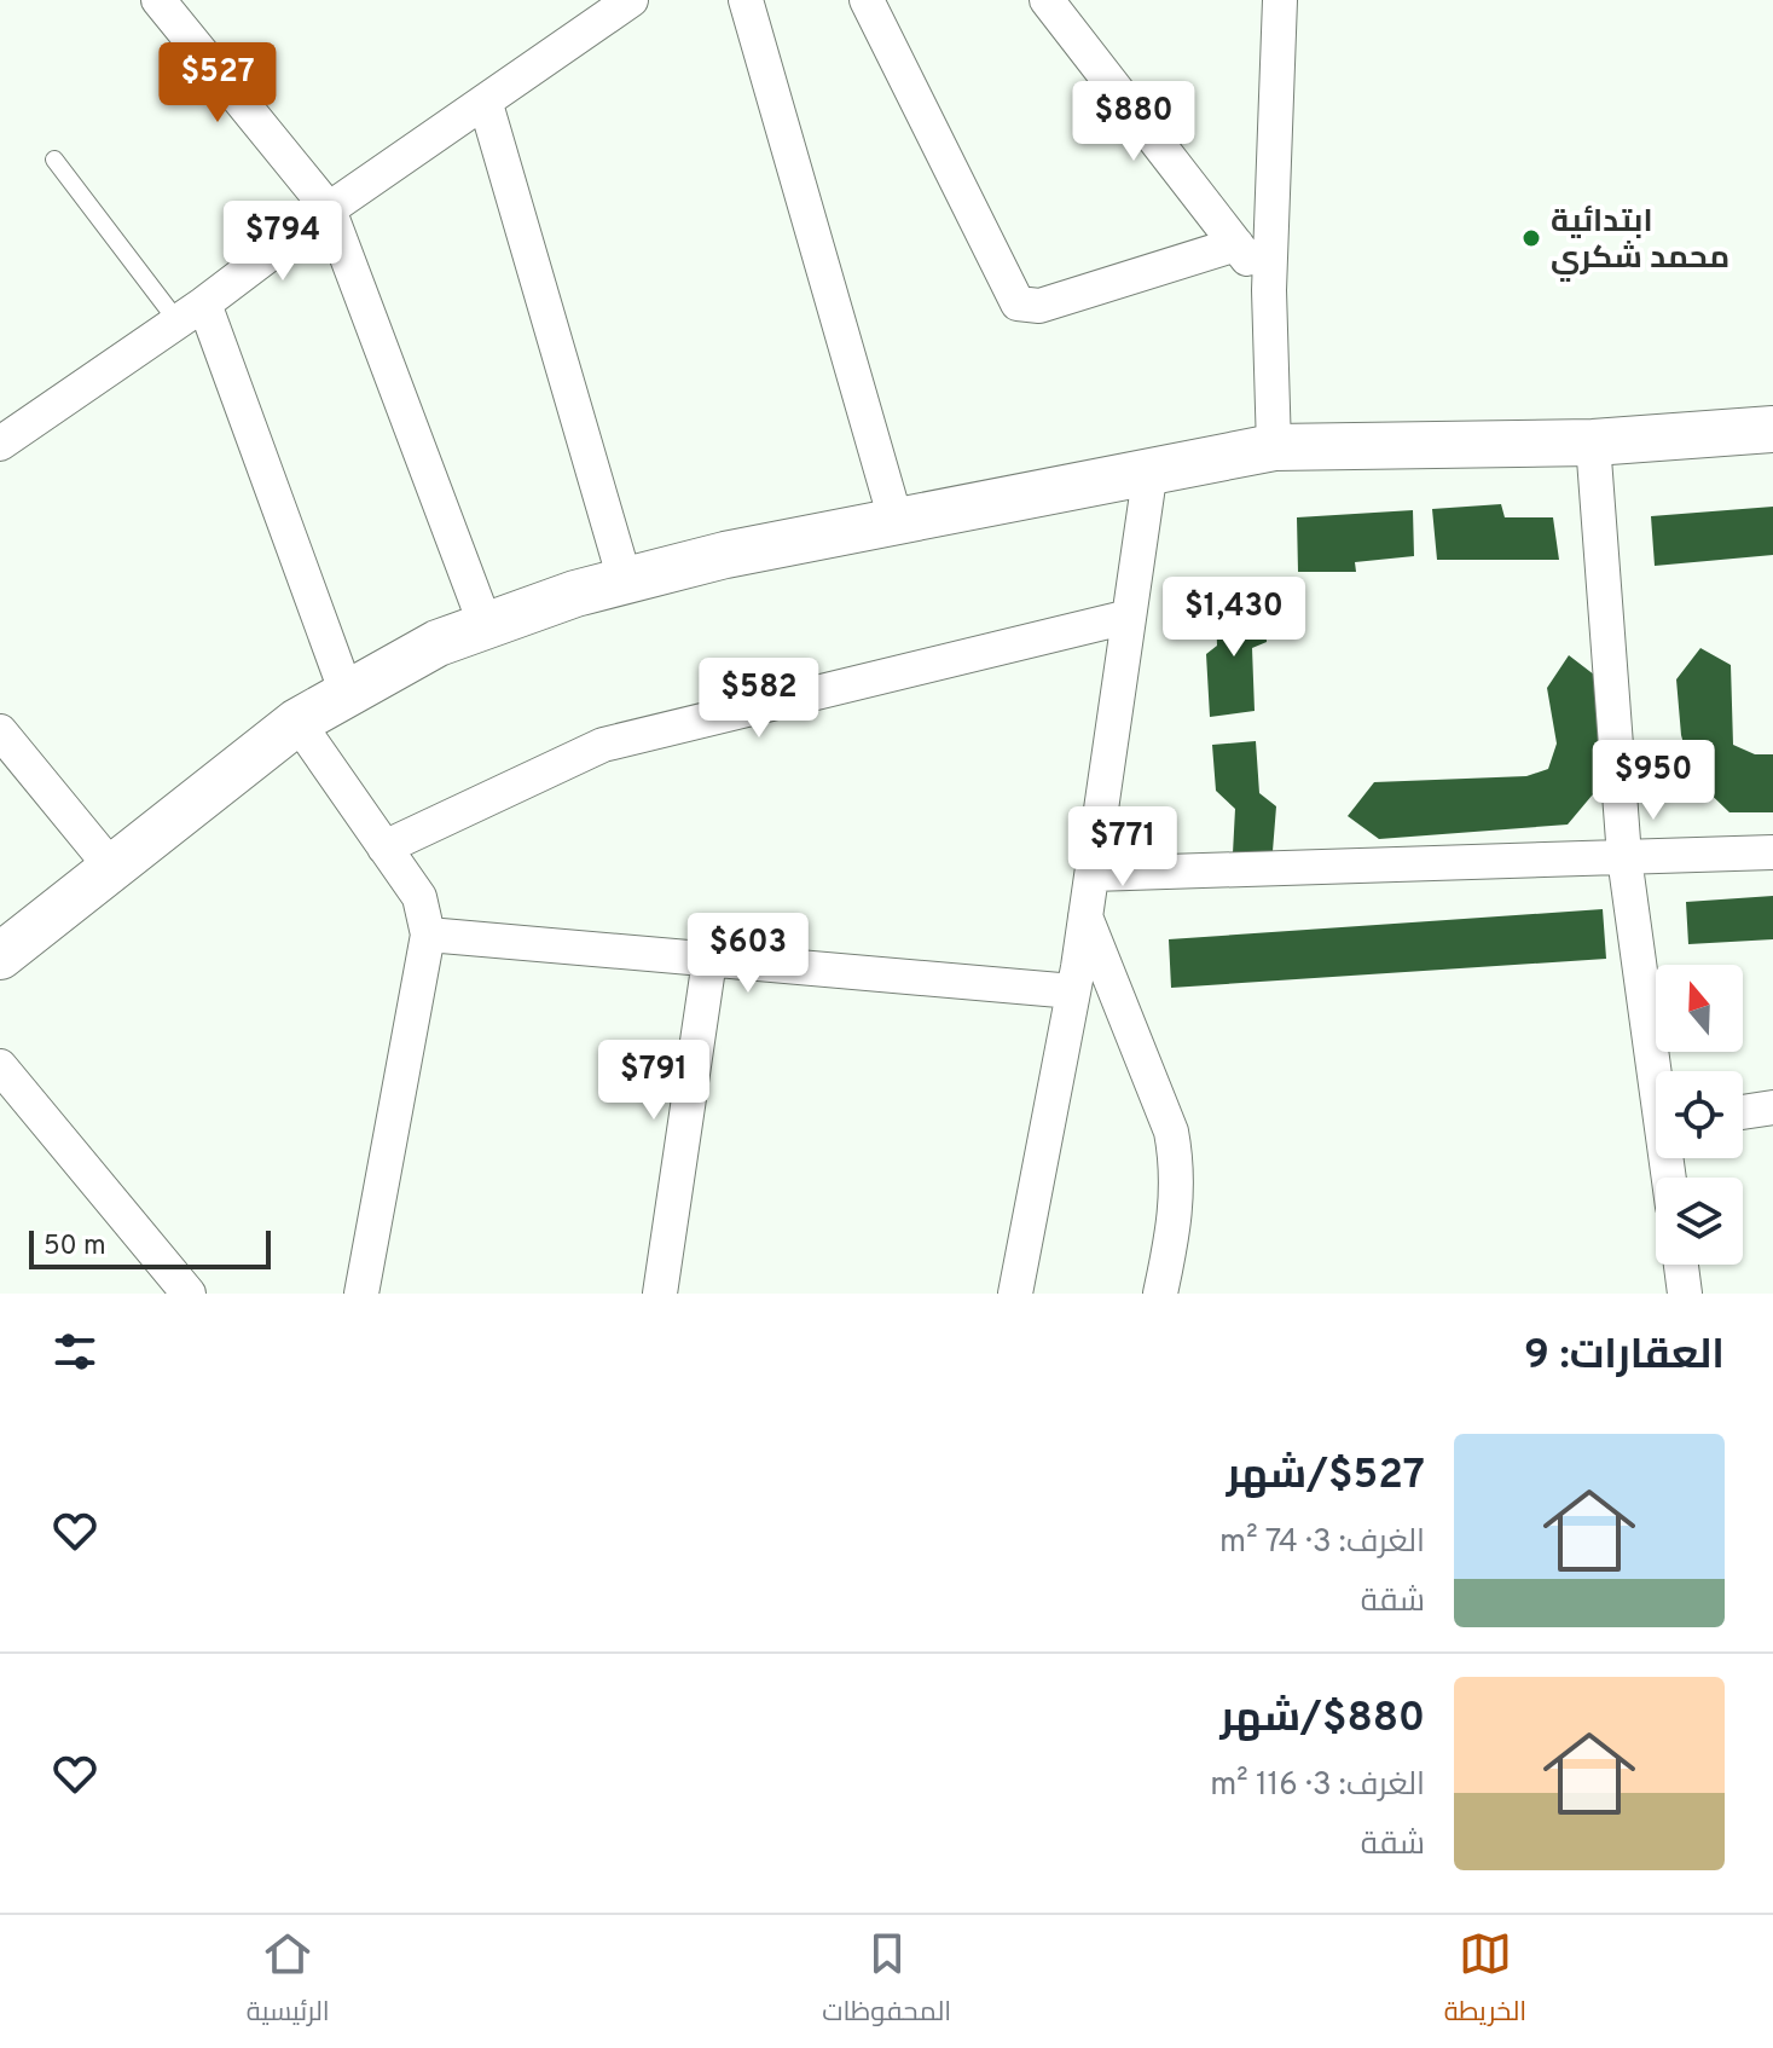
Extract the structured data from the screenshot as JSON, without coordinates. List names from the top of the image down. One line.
{"places":["ابتدائية محمد شكري"],"scale_bar":"50 m","north":"top","page":{"price":["$527","$880","$794","$1,430","$582","$950","$771","$603","$791"],"scale":"50 m","heading":"العقارات: 9","list":[{"name":"$527/شهر","note":"الغرف: 3 · 74 m² · شقة"},{"name":"$880/شهر","note":"الغرف: 3 · 116 m² · شقة"}],"tabs":["الخريطة","المحفوظات","الرئيسية"]}}
